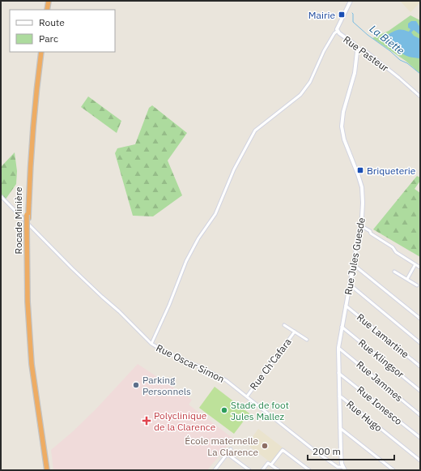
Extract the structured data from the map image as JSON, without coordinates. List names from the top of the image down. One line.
{"streets":{"highway":["Rocade Minière"],"main road":["Rue Pasteur","Rue Jules Guesde"],"street":["Rue Lamartine","Rue Klingsor","Rue Oscar Simon","Rue Ch'Cafara","Rue Jammes","Rue Ionesco","Rue Hugo"]},"crossings":[["Rue Pasteur","Rue Jules Guesde"],["Rue Jules Guesde","Rue Lamartine"],["Rue Jules Guesde","Rue Klingsor"],["Rue Jules Guesde","Rue Oscar Simon"],["Rue Jules Guesde","Rue Jammes"],["Rue Jules Guesde","Rue Ionesco"],["Rue Jules Guesde","Rue Hugo"],["Rue Oscar Simon","Rue Ch'Cafara"]],"water":["La Biette"],"places":{"transit":["Mairie","Briqueterie"],"other":["Parking Personnels","Stade de foot Jules Mallez","École maternelle La Clarence"],"health":["Polyclinique de la Clarence"]},"legend":["Route","Parc"],"scale_bar":"200 m"}
